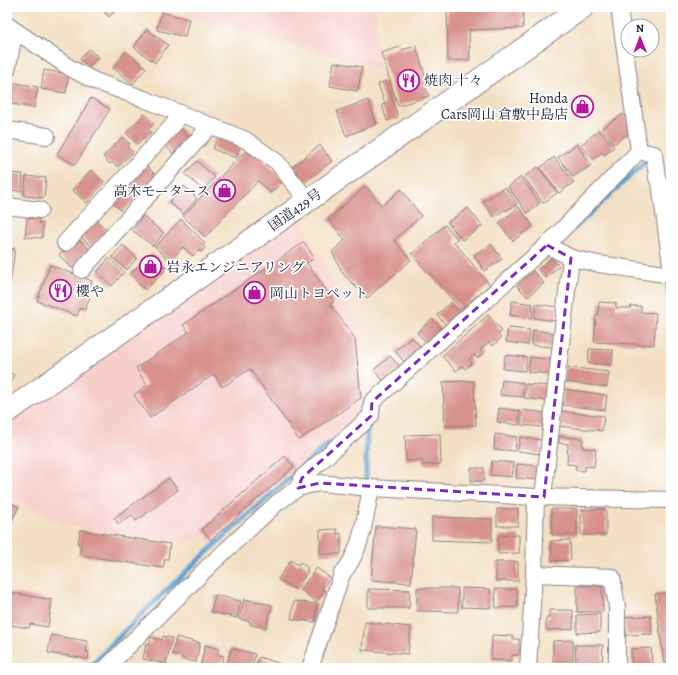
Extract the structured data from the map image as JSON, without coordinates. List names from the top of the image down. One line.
{"streets":{"highway":["国道429号"]},"places":{"restaurant":["焼肉 十々","櫻や"],"shop":["Honda Cars岡山 倉敷中島店","高木モータース","岩永エンジニアリング","岡山トヨペット"]},"north":"top"}
